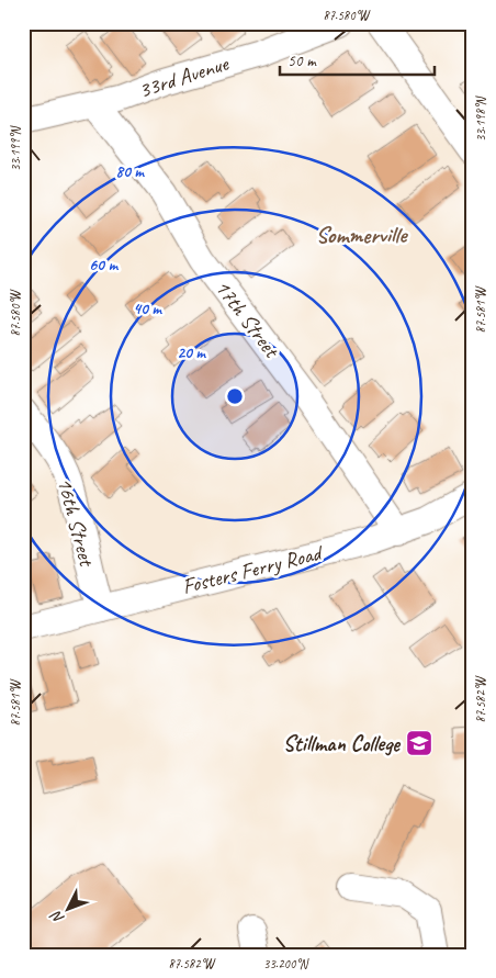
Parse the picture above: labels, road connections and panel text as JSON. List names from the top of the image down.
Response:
{
  "streets": {
    "street": [
      "33rd Avenue",
      "17th Street",
      "16th Street",
      "Fosters Ferry Road"
    ]
  },
  "crossings": [
    ["33rd Avenue", "17th Street"],
    ["17th Street", "Fosters Ferry Road"],
    ["16th Street", "Fosters Ferry Road"]
  ],
  "districts": ["Sommerville"],
  "places": {
    "school or university": ["Stillman College"]
  },
  "scale_bar": "50 m",
  "north": "bottom left",
  "coordinates": [
    "87.580°W",
    "33.198°N",
    "33.199°N",
    "87.581°W",
    "87.582°W",
    "33.200°N"
  ],
  "rings": [
    "80 m",
    "60 m",
    "40 m",
    "20 m"
  ]
}
